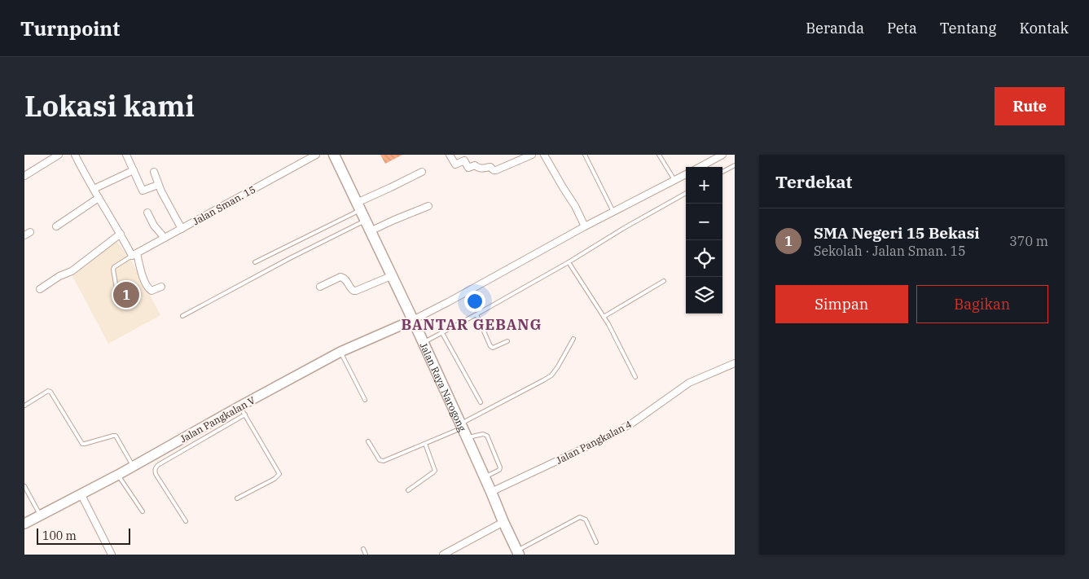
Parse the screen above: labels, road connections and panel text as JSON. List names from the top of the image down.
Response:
{
  "streets": {
    "main road": ["Jalan Raya Narogong"],
    "street": ["Jalan Sman. 15", "Jalan Pangkalan V", "Jalan Pangkalan 4"]
  },
  "crossings": [
    ["Jalan Raya Narogong", "Jalan Pangkalan V"],
    ["Jalan Raya Narogong", "Jalan Pangkalan 4"]
  ],
  "districts": ["BANTAR GEBANG"],
  "scale_bar": "100 m",
  "page": {
    "header": "Turnpoint",
    "nav": [
      "Beranda",
      "Peta",
      "Tentang",
      "Kontak"
    ],
    "title": "Lokasi kami",
    "buttons": [
      "Rute",
      ["Simpan", "Bagikan"]
    ],
    "heading": "Terdekat",
    "map_buttons": ["+", "−"],
    "list": [
      {
        "mark": "1",
        "name": "SMA Negeri 15 Bekasi",
        "note": "Sekolah · Jalan Sman. 15",
        "value": "370 m"
      }
    ],
    "pins": "1",
    "scale": "100 m"
  }
}
